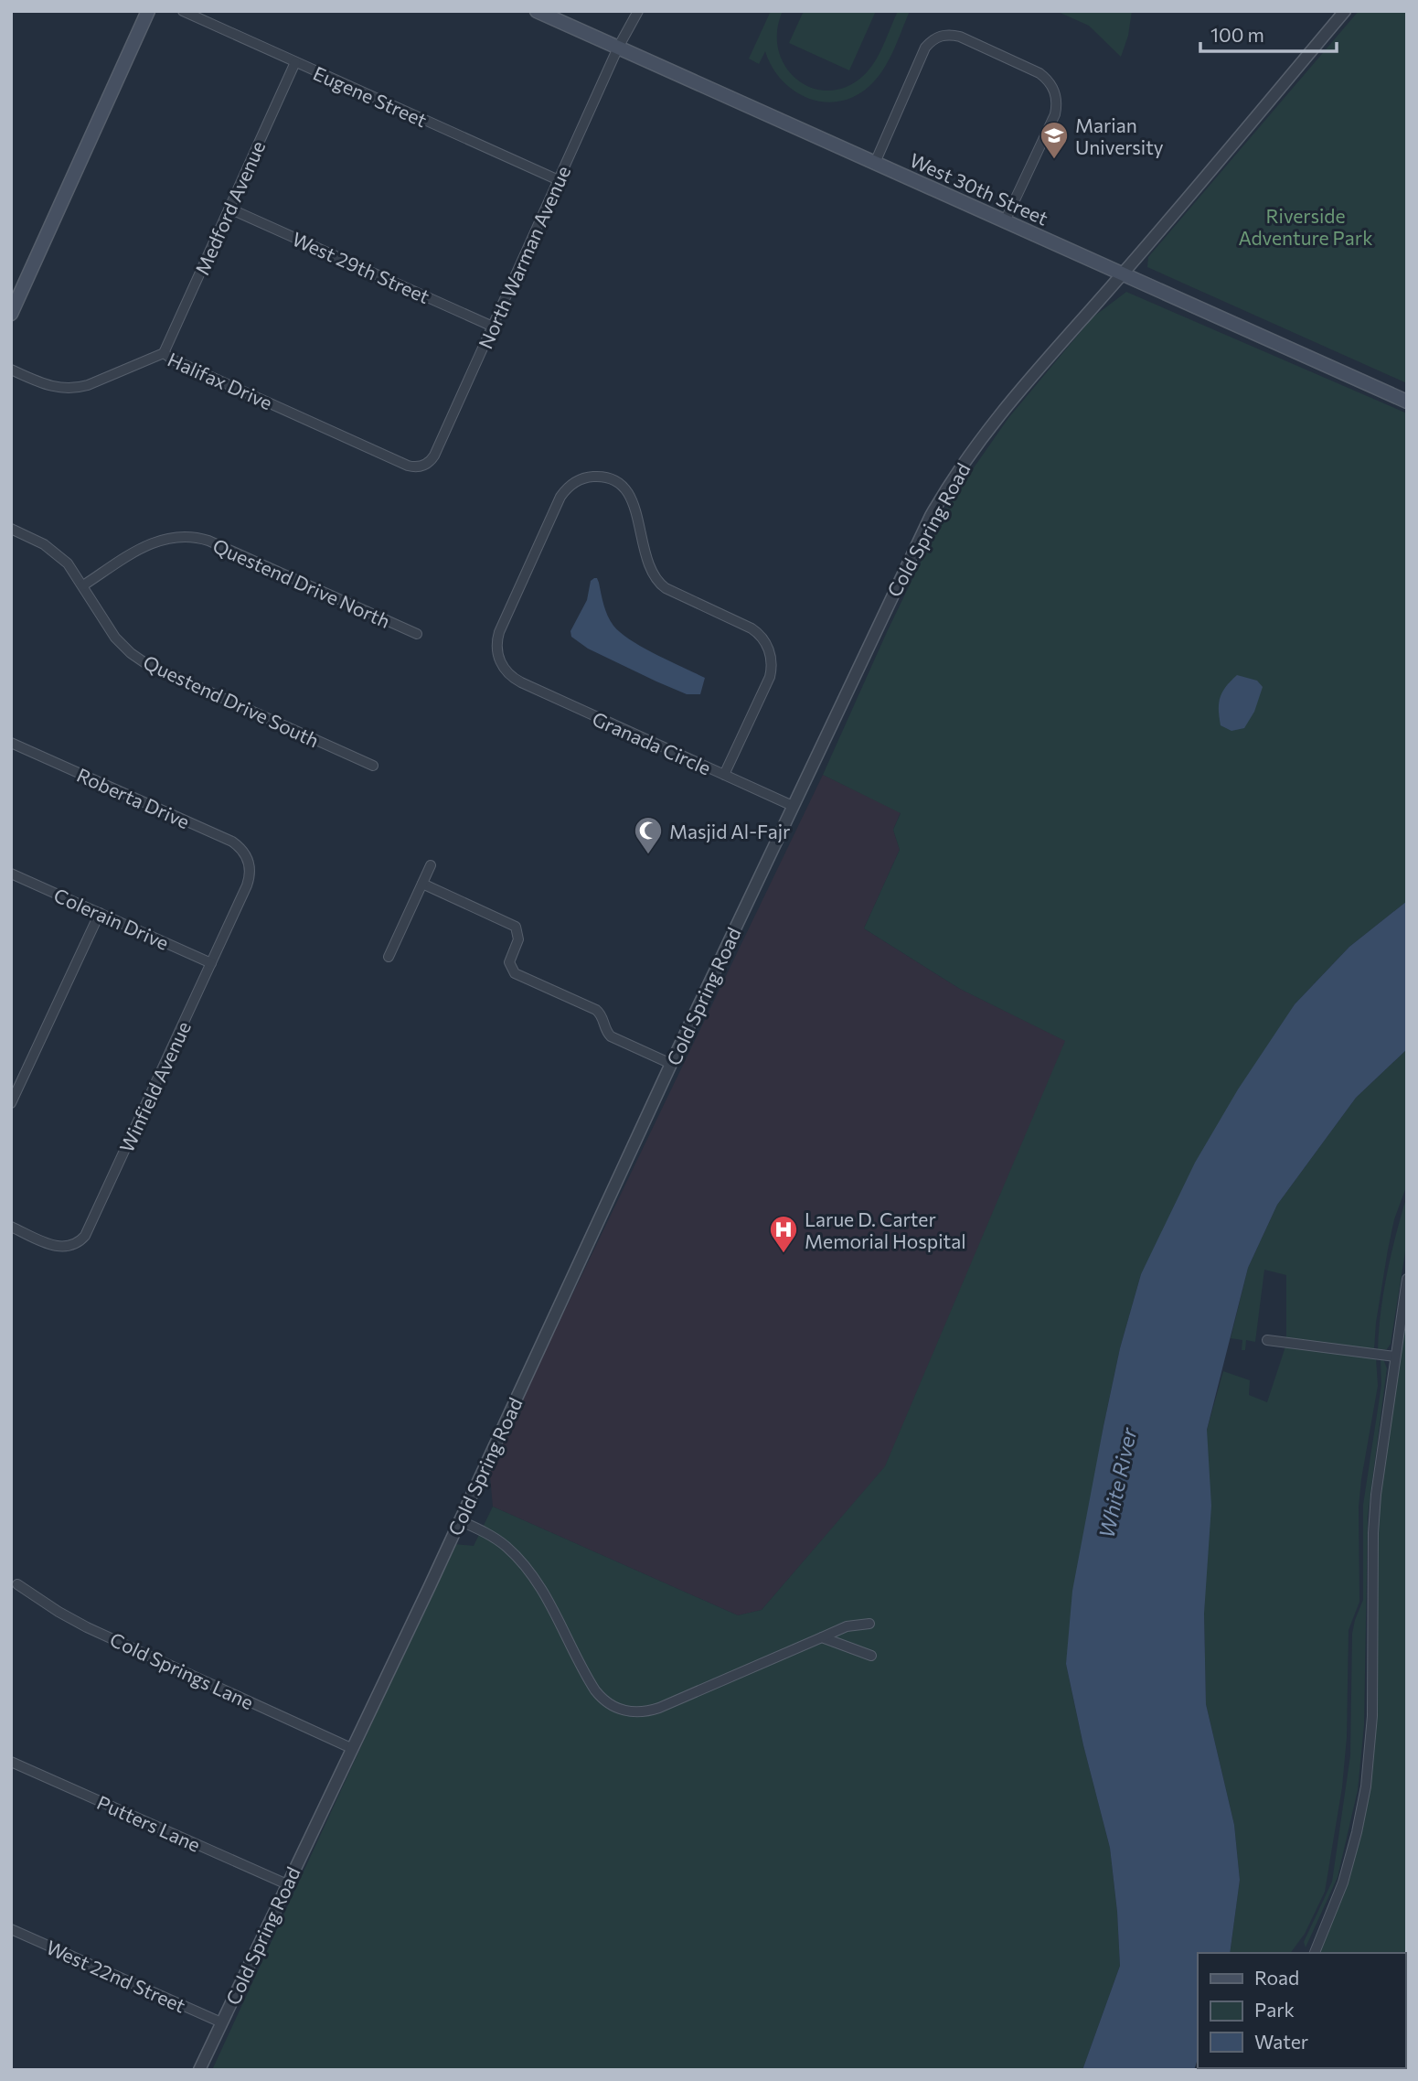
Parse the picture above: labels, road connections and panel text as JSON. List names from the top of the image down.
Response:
{
  "streets": {
    "main road": ["West 30th Street"],
    "street": [
      "Eugene Street",
      "Medford Avenue",
      "North Warman Avenue",
      "West 29th Street",
      "Halifax Drive",
      "Cold Spring Road",
      "Questend Drive North",
      "Questend Drive South",
      "Granada Circle",
      "Roberta Drive",
      "Colerain Drive",
      "Winfield Avenue",
      "Cold Springs Lane",
      "Putters Lane",
      "West 22nd Street"
    ]
  },
  "crossings": [
    ["Eugene Street", "Medford Avenue"],
    ["Eugene Street", "North Warman Avenue"],
    ["West 30th Street", "North Warman Avenue"],
    ["West 30th Street", "Cold Spring Road"],
    ["Medford Avenue", "West 29th Street"],
    ["Medford Avenue", "Halifax Drive"],
    ["North Warman Avenue", "West 29th Street"],
    ["North Warman Avenue", "Halifax Drive"],
    ["Cold Spring Road", "Granada Circle"],
    ["Cold Spring Road", "Cold Springs Lane"],
    ["Cold Spring Road", "Putters Lane"],
    ["Cold Spring Road", "West 22nd Street"],
    ["Questend Drive North", "Questend Drive South"],
    ["Roberta Drive", "Winfield Avenue"],
    ["Colerain Drive", "Winfield Avenue"]
  ],
  "water": ["White River"],
  "parks": ["Riverside Adventure Park"],
  "places": {
    "school or university": ["Marian University"],
    "mosque": ["Masjid Al-Fajr"],
    "hospital": ["Larue D. Carter Memorial Hospital"]
  },
  "legend": ["Road", "Park", "Water"],
  "scale_bar": "100 m"
}
